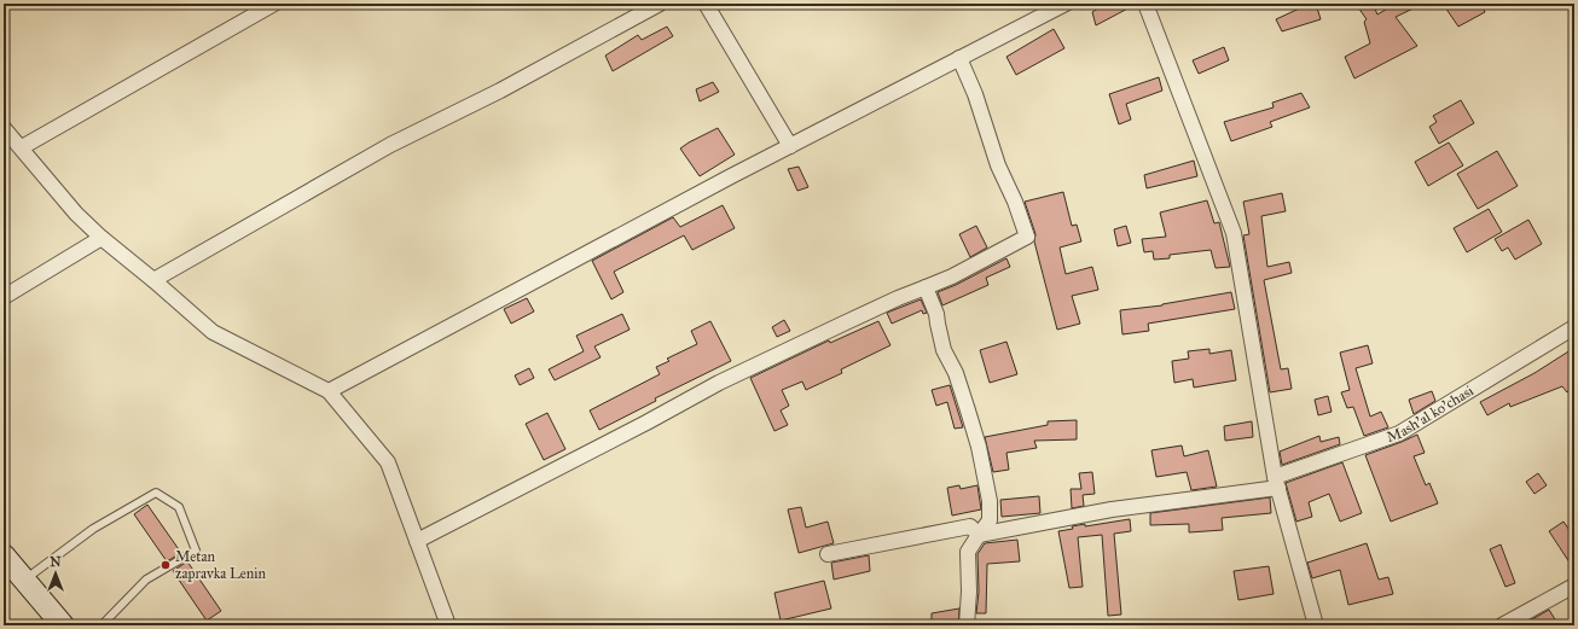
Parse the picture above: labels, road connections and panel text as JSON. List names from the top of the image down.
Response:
{
  "streets": {
    "street": ["Mash'al ko'chasi"]
  },
  "places": ["Metan zapravka Lenin"],
  "north": "top"
}
